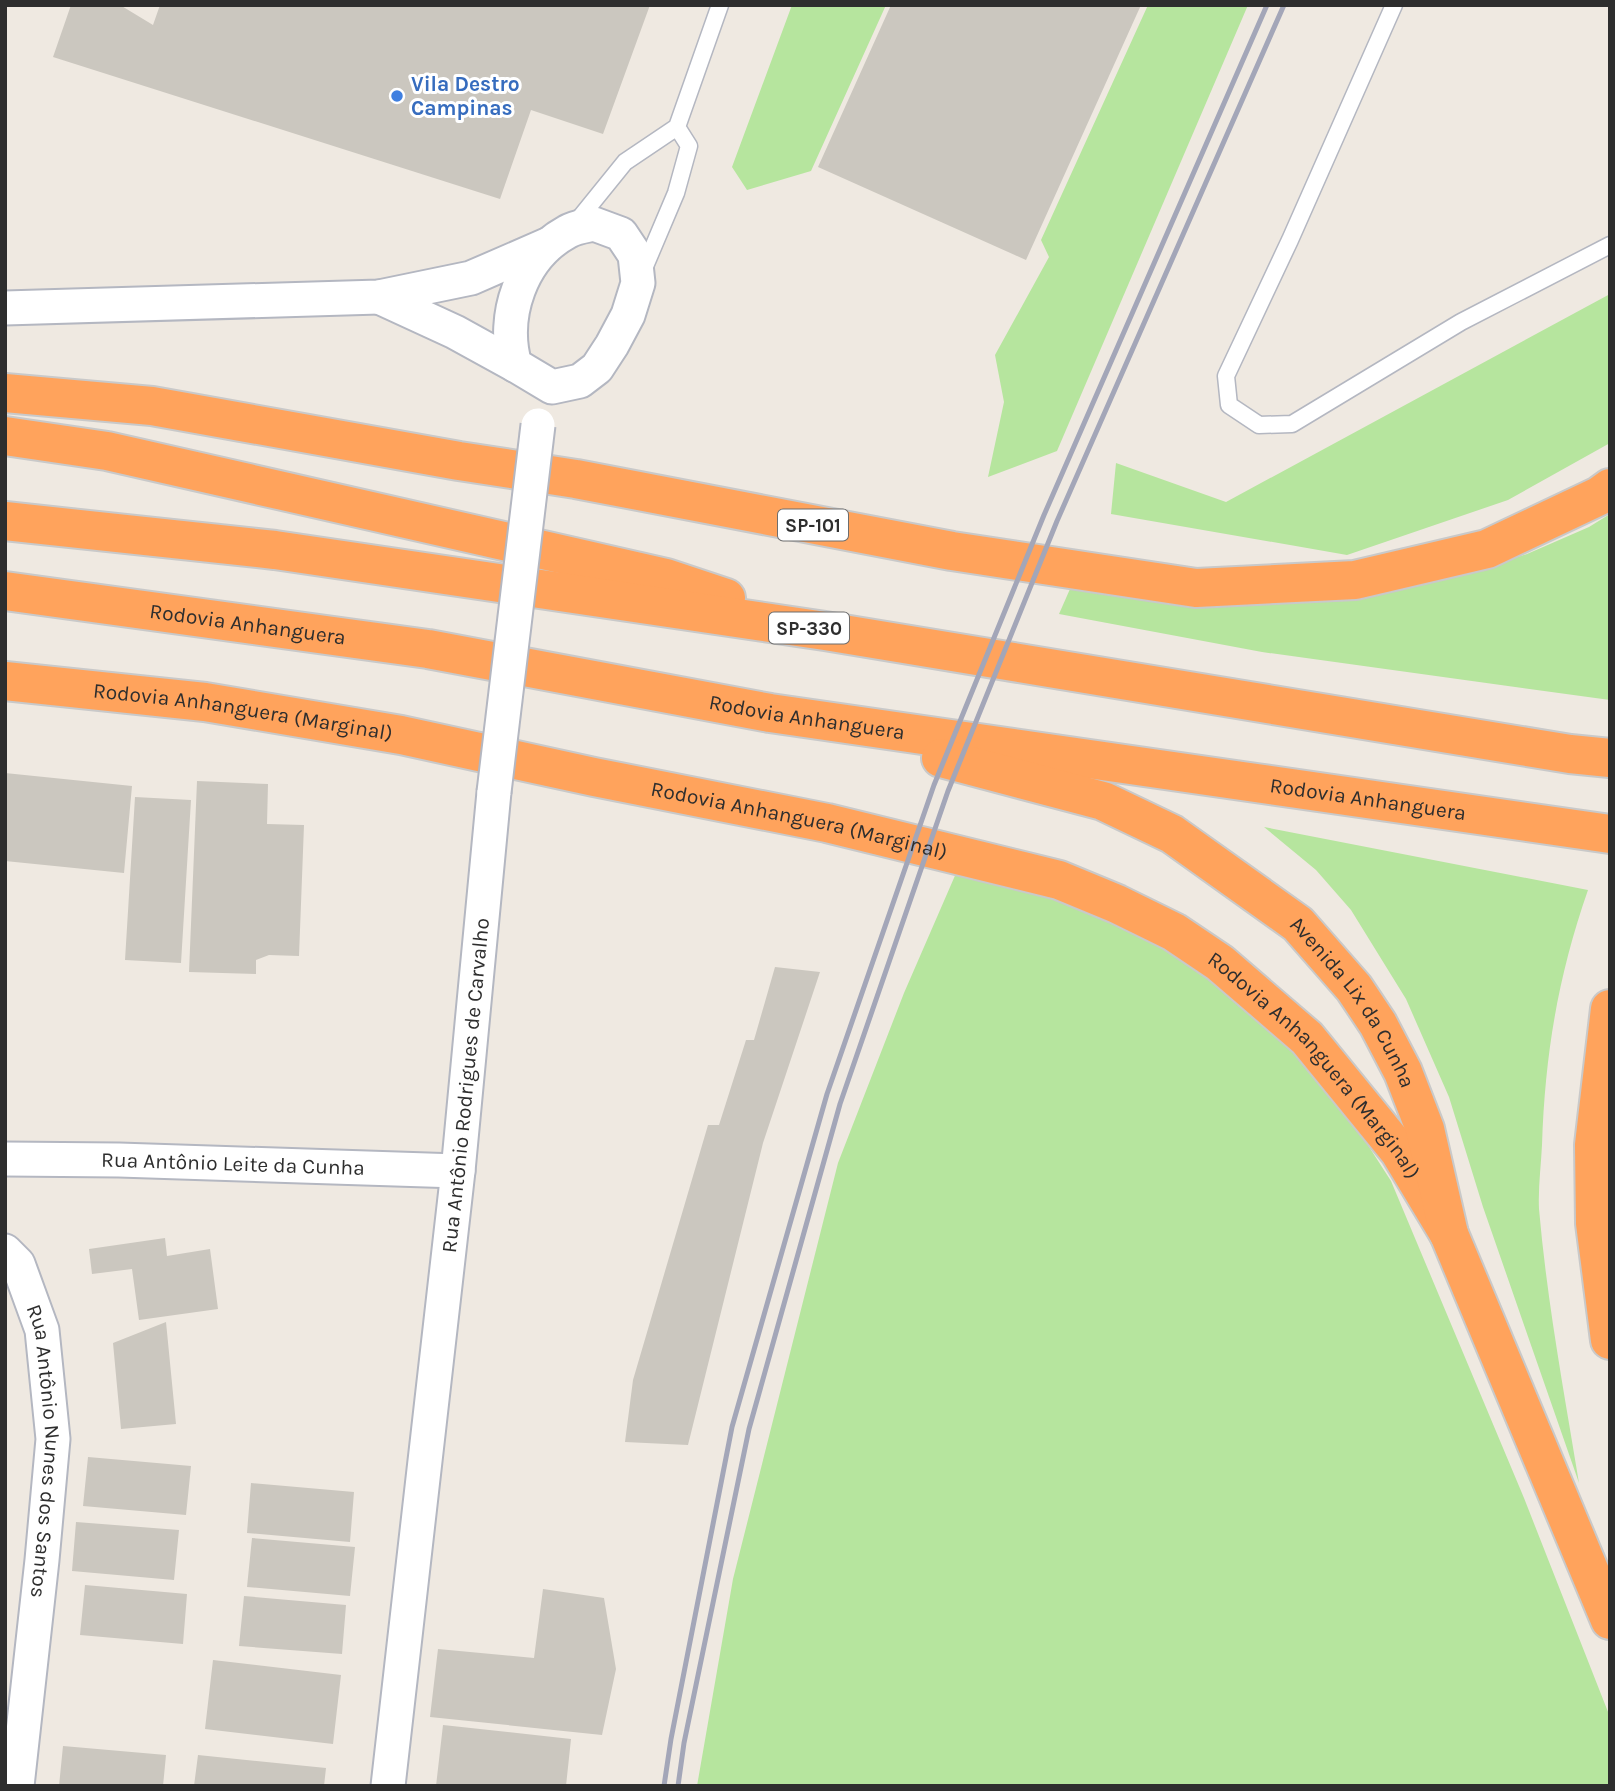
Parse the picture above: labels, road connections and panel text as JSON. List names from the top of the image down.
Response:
{
  "streets": {
    "highway": [
      "SP-101",
      "Rodovia Anhanguera",
      "SP-330",
      "Rodovia Anhanguera (Marginal)",
      "Avenida Lix da Cunha"
    ],
    "street": ["Rua Antônio Rodrigues de Carvalho", "Rua Antônio Leite da Cunha", "Rua Antônio Nunes dos Santos"]
  },
  "crossings": [
    ["Rodovia Anhanguera", "Avenida Lix da Cunha"],
    ["Rodovia Anhanguera (Marginal)", "Avenida Lix da Cunha"],
    ["Rua Antônio Rodrigues de Carvalho", "Rua Antônio Leite da Cunha"]
  ],
  "places": ["Vila Destro Campinas"]
}
